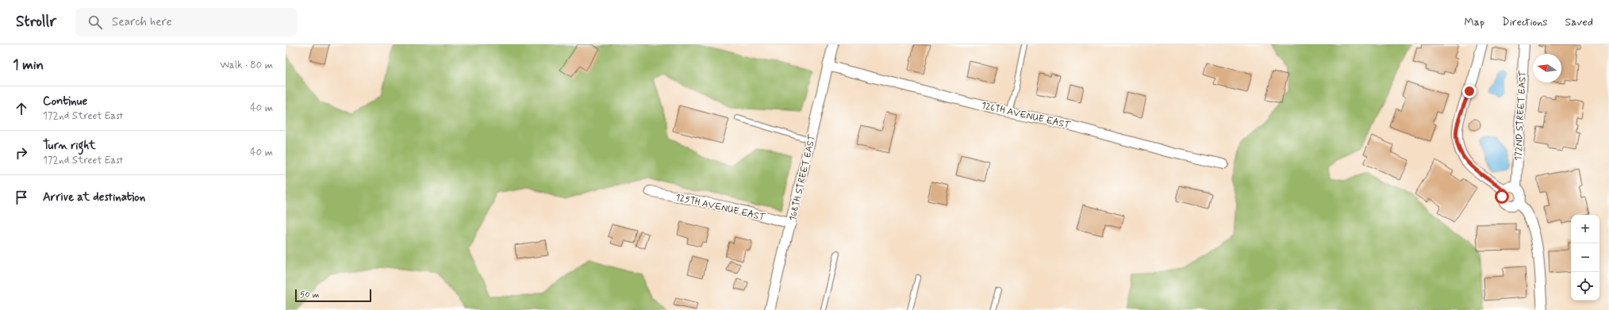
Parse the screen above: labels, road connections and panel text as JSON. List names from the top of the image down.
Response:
{
  "streets": {
    "street": [
      "126TH AVENUE EAST",
      "172ND STREET EAST",
      "168TH STREET EAST",
      "125TH AVENUE EAST"
    ]
  },
  "crossings": [
    ["126TH AVENUE EAST", "168TH STREET EAST"],
    ["168TH STREET EAST", "125TH AVENUE EAST"]
  ],
  "scale_bar": "50 m",
  "north": "left",
  "page": {
    "header": "Strollr",
    "search": "Search here",
    "nav": ["Map", "Directions", "Saved"],
    "heading": ["1 min", "Walk · 80 m"],
    "list": [
      ["Continue", "172nd Street East", "40 m"],
      ["Turn right", "172nd Street East", "40 m"],
      "Arrive at destination"
    ],
    "map_buttons": ["+", "−"],
    "scale": "50 m"
  }
}
